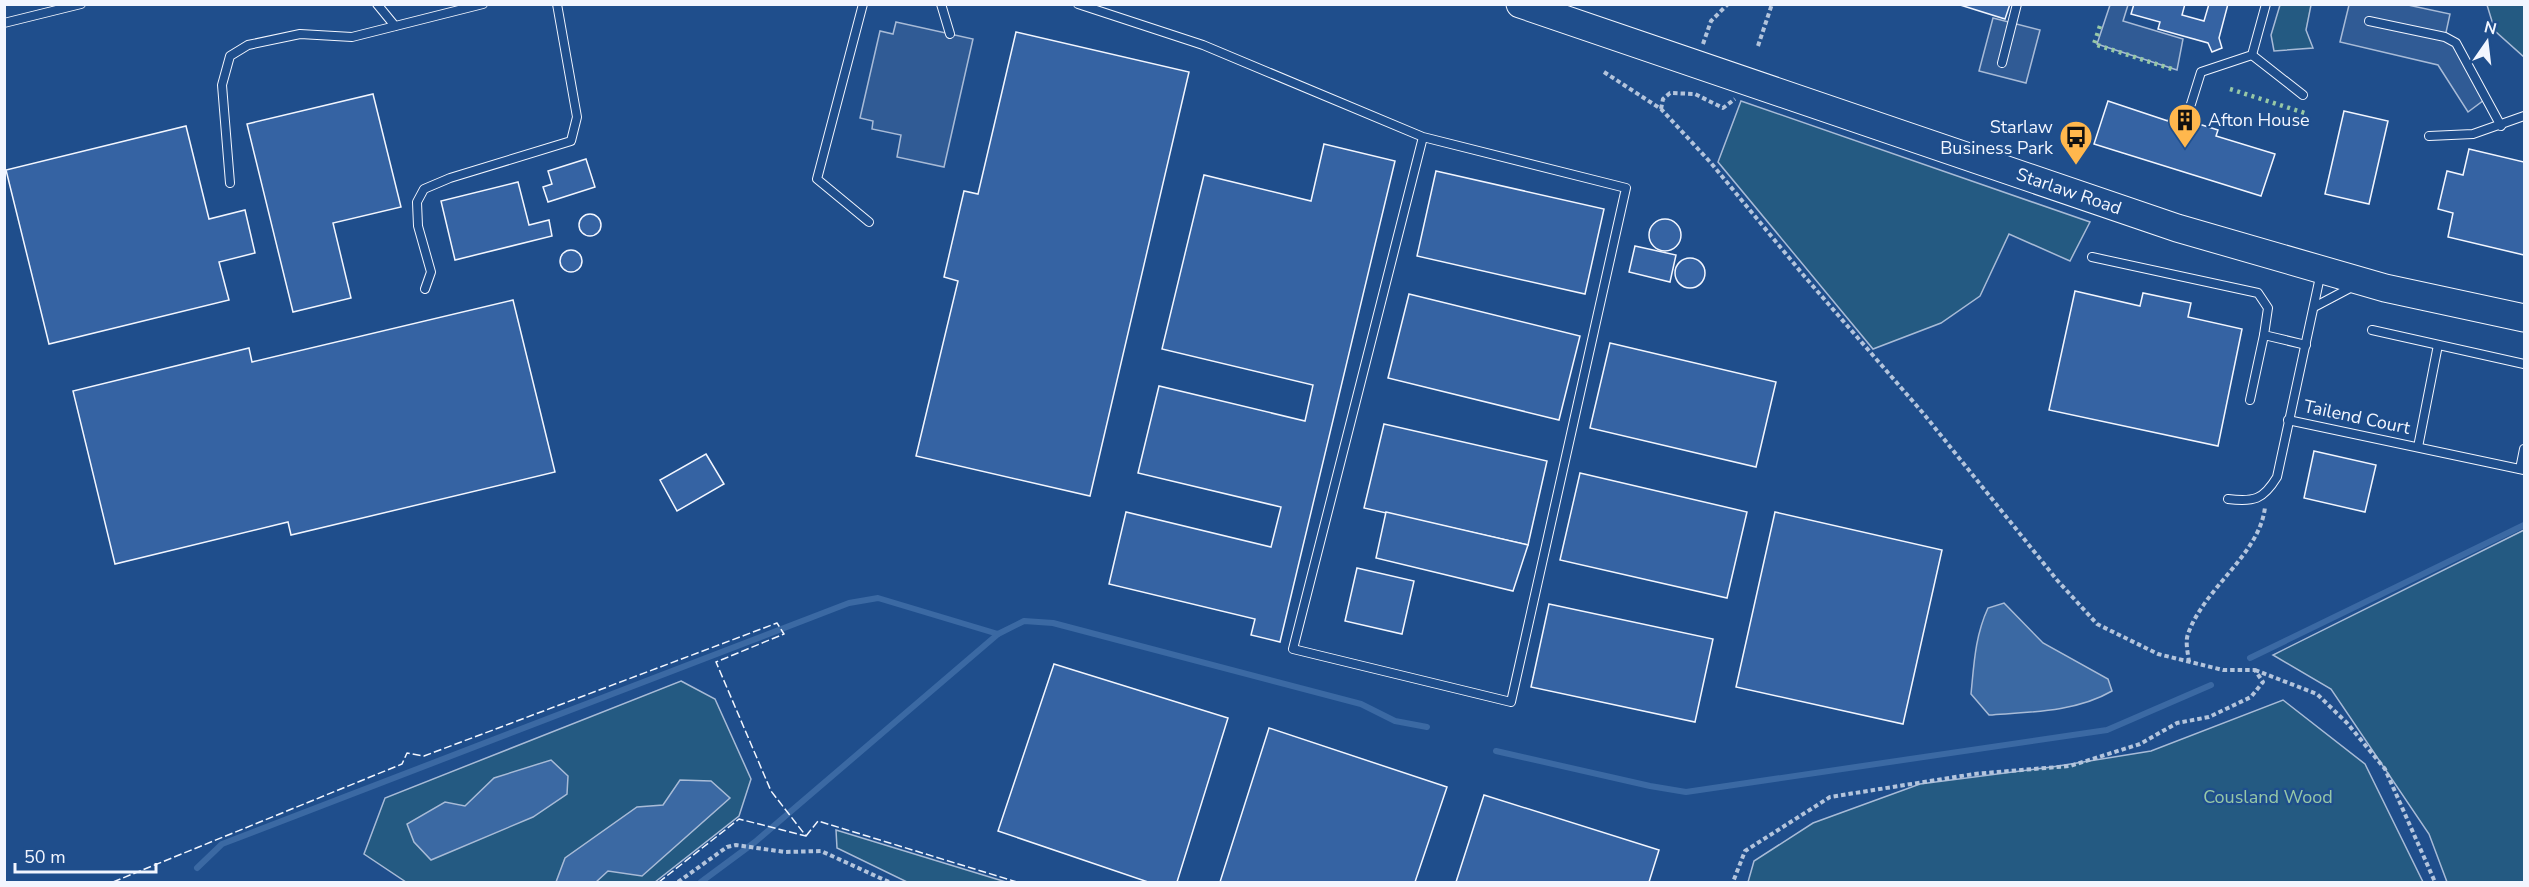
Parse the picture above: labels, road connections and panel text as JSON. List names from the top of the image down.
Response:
{
  "streets": {
    "main road": ["Starlaw Road"],
    "lane": ["Tailend Court"]
  },
  "parks": ["Cousland Wood"],
  "places": {
    "building": ["Afton House"],
    "bus stop": ["Starlaw Business Park"]
  },
  "scale_bar": "50 m",
  "north": "top"
}
